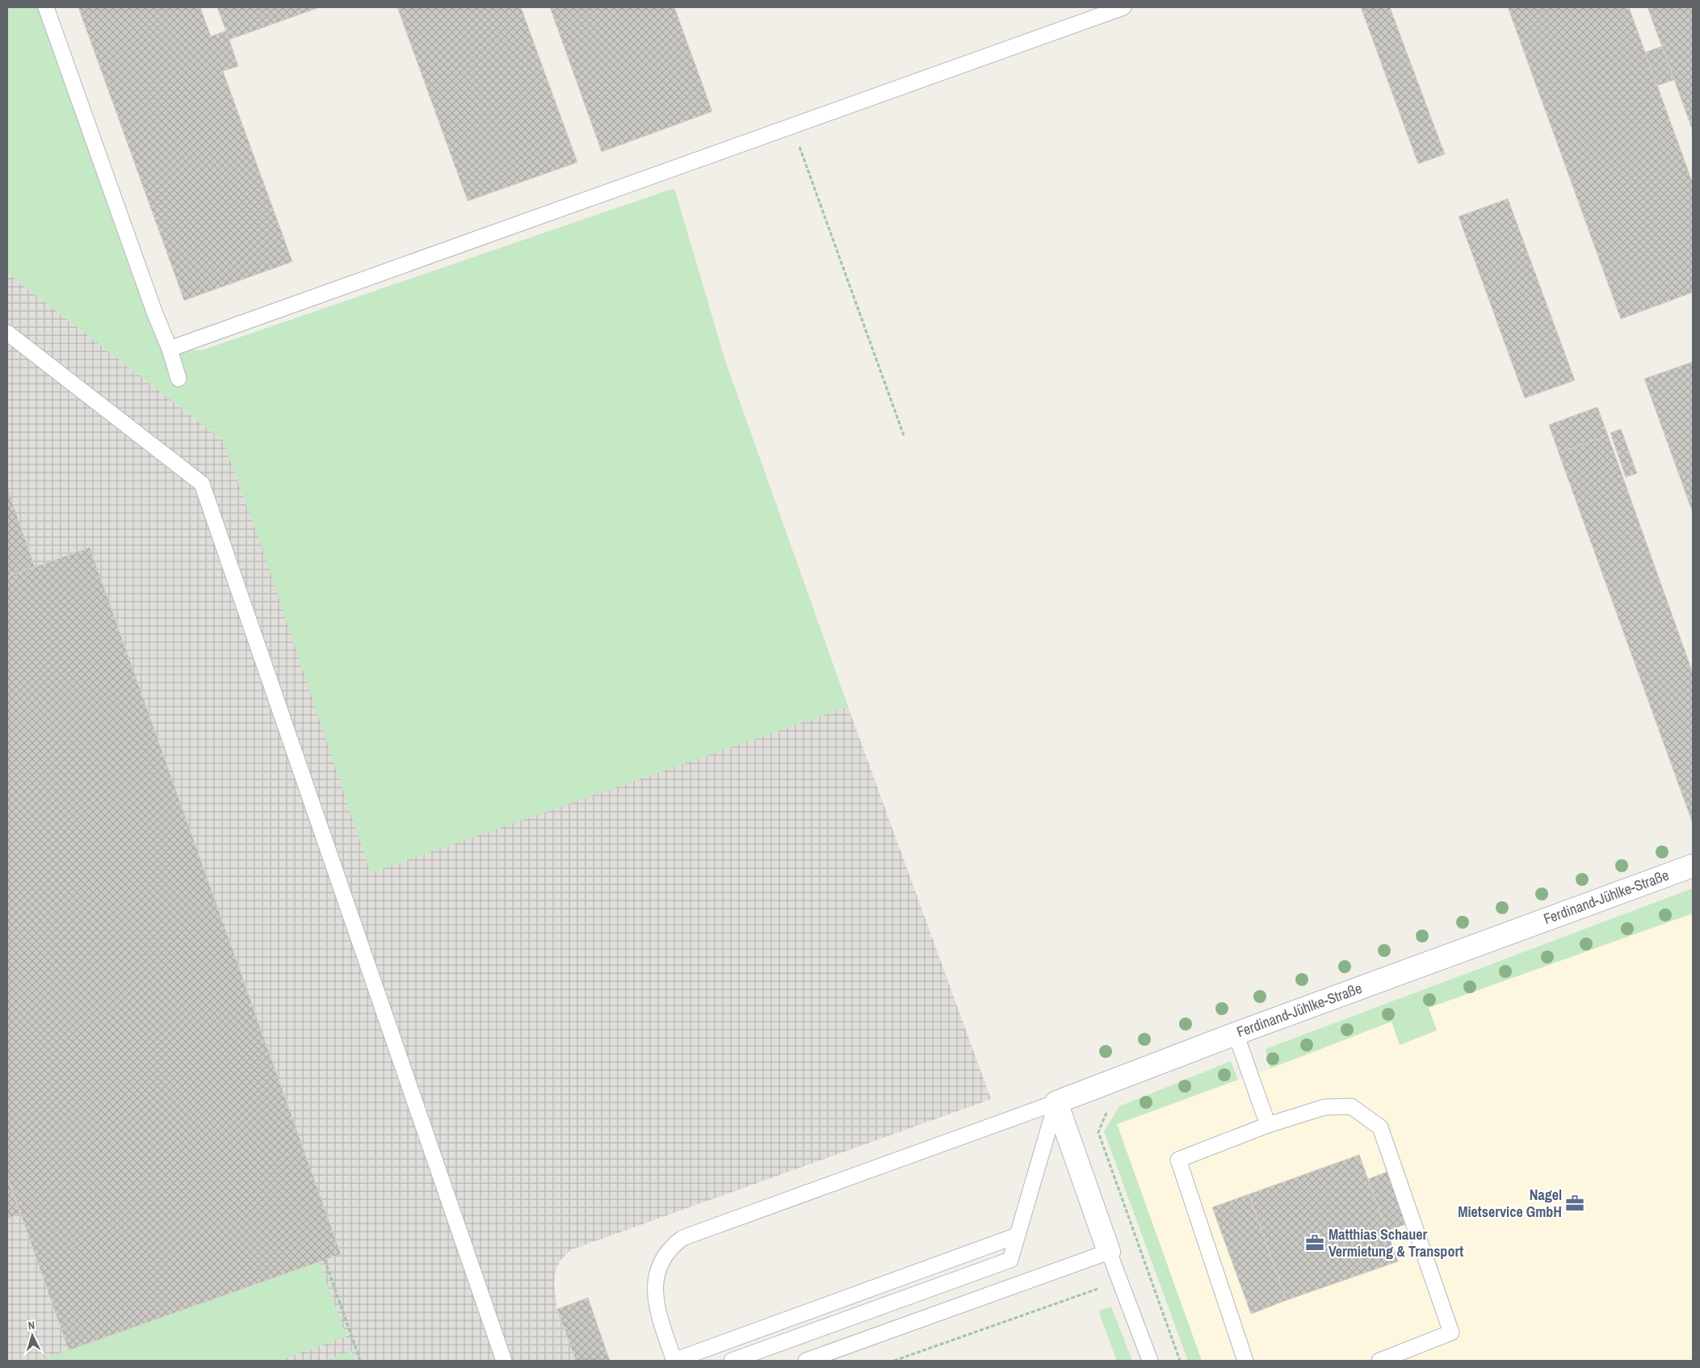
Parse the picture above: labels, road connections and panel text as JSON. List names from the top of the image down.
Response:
{
  "streets": {
    "street": ["Ferdinand-Jühlke-Straße"]
  },
  "places": {
    "office": ["Nagel Mietservice GmbH", "Matthias Schauer Vermietung & Transport"]
  },
  "north": "top"
}
